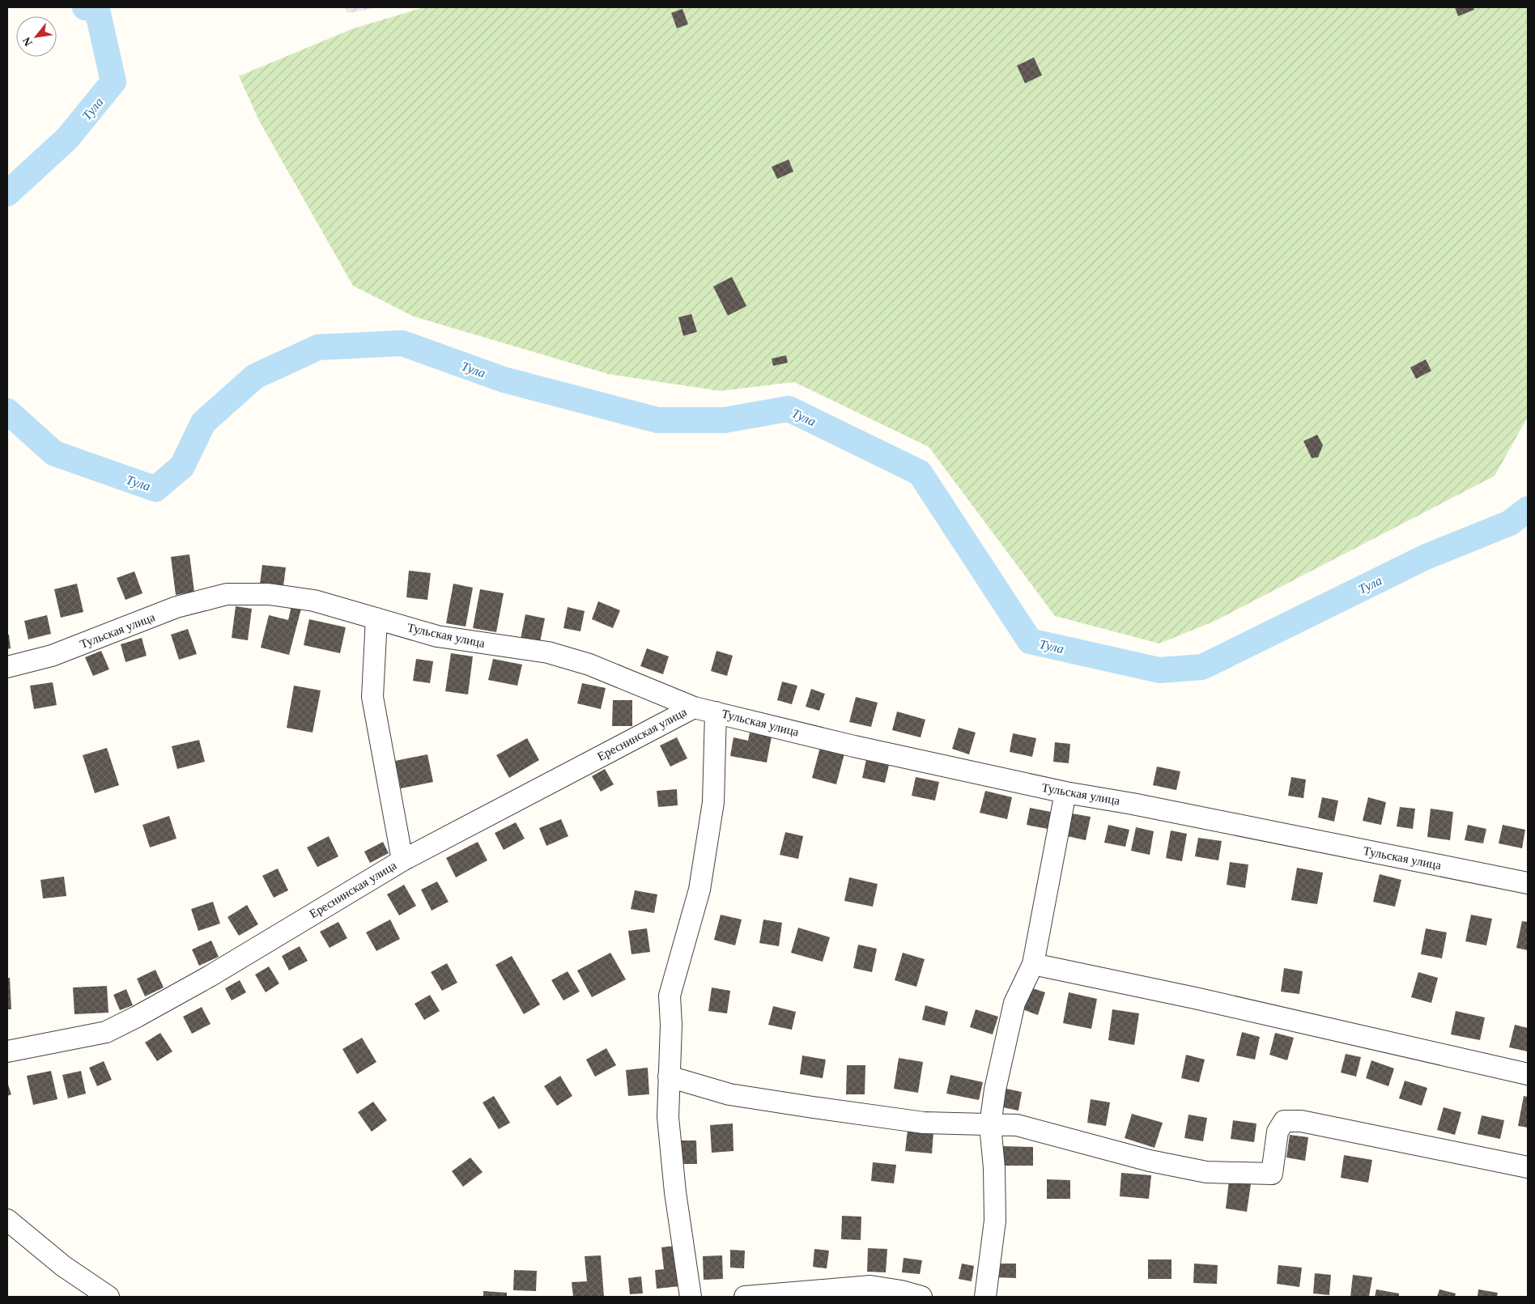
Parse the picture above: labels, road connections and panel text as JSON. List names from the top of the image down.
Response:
{
  "streets": {
    "street": ["Тульская улица", "Ереснинская улица"]
  },
  "crossings": [
    ["Тульская улица", "Ереснинская улица"]
  ],
  "water": ["Тула"],
  "north": "bottom left"
}
